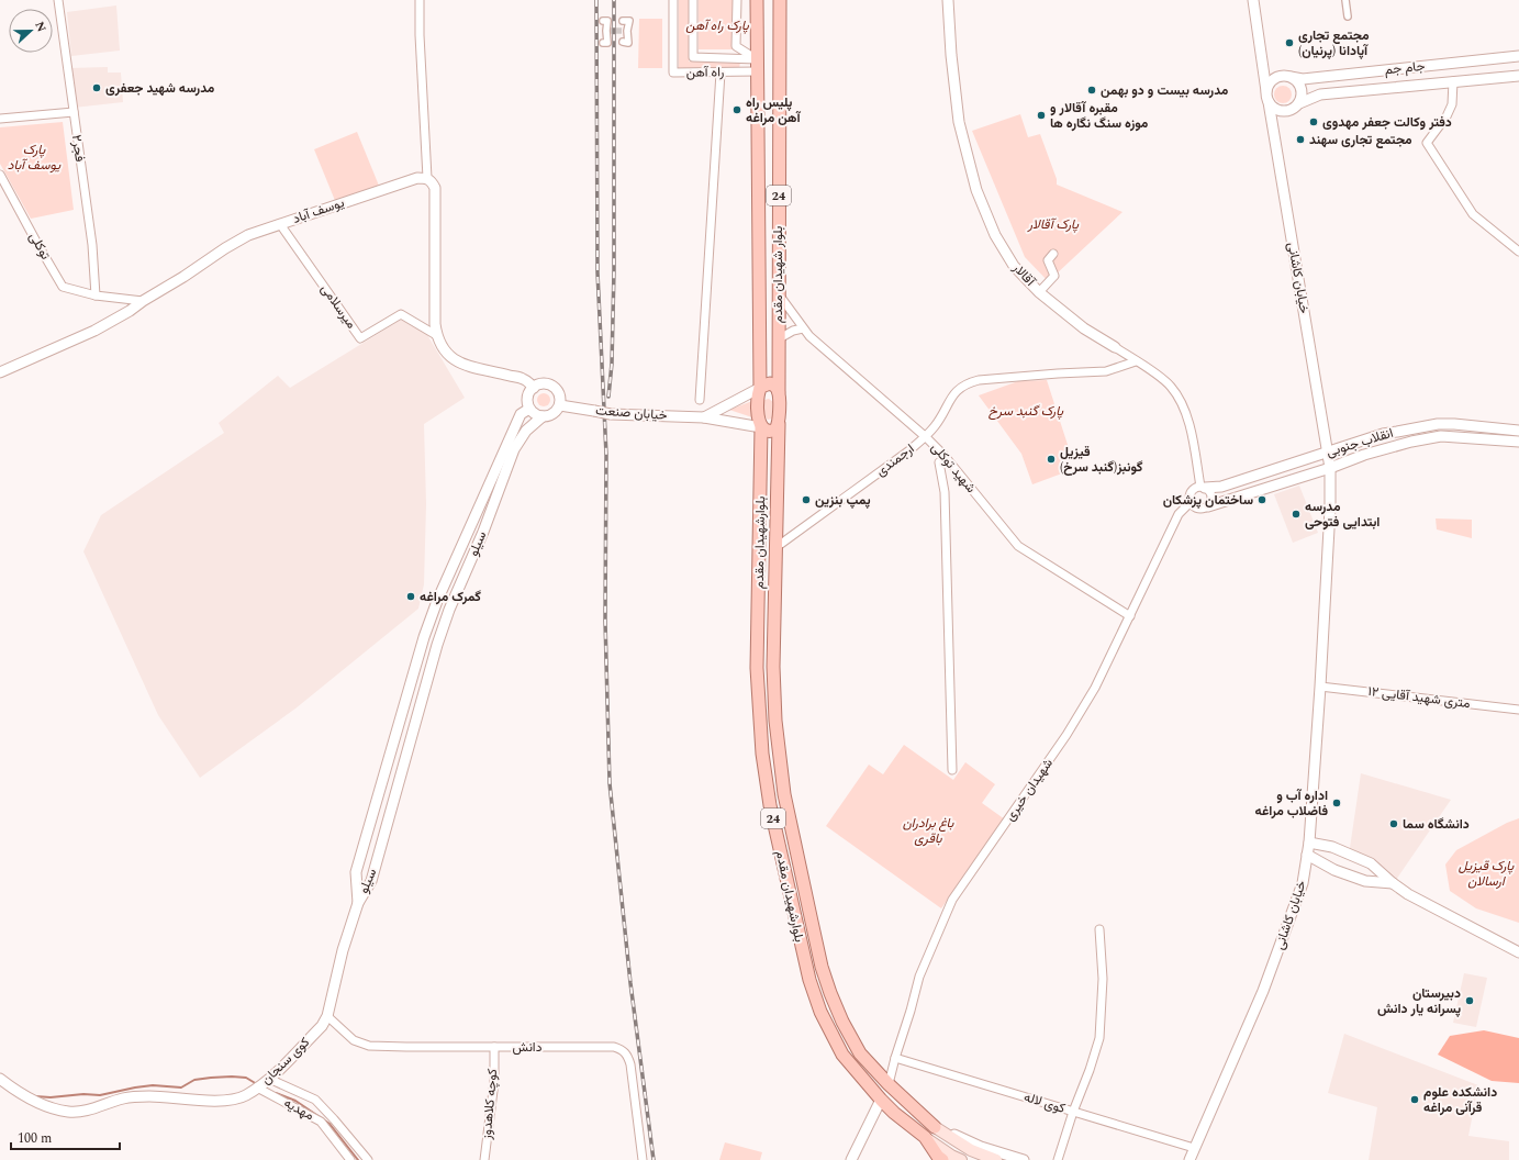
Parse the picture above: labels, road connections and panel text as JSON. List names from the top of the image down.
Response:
{
  "streets": {
    "main road": ["24", "بلوار شهیدان مقدم", "بلوارشهیدان مقدم"],
    "street": [
      "جام جم",
      "راه آهن",
      "فجر۲",
      "یوسف آباد",
      "توکلی",
      "آقالار",
      "خیابان کاشانی",
      "میرسلامی",
      "خیابان صنعت",
      "انقلاب جنوبی",
      "ارجمندی",
      "شهید توکلی",
      "سیلو",
      "۱۲ متری شهید آقایی",
      "شهیدان خیری",
      "دانش",
      "کوی سنجان",
      "کوی لاله",
      "کوچه کلاهدوز",
      "مهدیه"
    ]
  },
  "crossings": [
    ["جام جم", "خیابان کاشانی"],
    ["راه آهن", "بلوار شهیدان مقدم"],
    ["فجر۲", "توکلی"],
    ["24", "بلوار شهیدان مقدم"],
    ["24", "خیابان صنعت"],
    ["24", "بلوارشهیدان مقدم"],
    ["یوسف آباد", "توکلی"],
    ["یوسف آباد", "میرسلامی"],
    ["بلوار شهیدان مقدم", "خیابان صنعت"],
    ["بلوار شهیدان مقدم", "شهید توکلی"],
    ["آقالار", "انقلاب جنوبی"],
    ["آقالار", "ارجمندی"],
    ["آقالار", "شهیدان خیری"],
    ["خیابان کاشانی", "انقلاب جنوبی"],
    ["خیابان کاشانی", "۱۲ متری شهید آقایی"],
    ["خیابان کاشانی", "کوی لاله"],
    ["خیابان صنعت", "بلوارشهیدان مقدم"],
    ["خیابان صنعت", "سیلو"],
    ["انقلاب جنوبی", "شهیدان خیری"],
    ["ارجمندی", "شهید توکلی"],
    ["ارجمندی", "بلوارشهیدان مقدم"],
    ["شهید توکلی", "شهیدان خیری"],
    ["بلوارشهیدان مقدم", "شهیدان خیری"],
    ["سیلو", "کوی سنجان"],
    ["شهیدان خیری", "کوی لاله"],
    ["دانش", "کوی سنجان"],
    ["دانش", "کوچه کلاهدوز"],
    ["کوی سنجان", "مهدیه"]
  ],
  "parks": [
    "پارک راه آهن",
    "پارک یوسف آباد",
    "پارک آقالار",
    "پارک گنبد سرخ",
    "باغ برادران باقری",
    "پارک قیزیل ارسالان"
  ],
  "places": [
    "مجتمع تجاری آپادانا (پرنیان)",
    "مدرسه شهید جعفری",
    "مدرسه بیست و دو بهمن",
    "پلیس راه آهن مراغه",
    "مقبره آقالار و موزه سنگ نگاره ها",
    "دفتر وکالت جعفر مهدوی",
    "مجتمع تجاری سهند",
    "قیزیل گونبز(گنبد سرخ)",
    "پمپ بنزین",
    "ساختمان پزشکان",
    "مدرسه ابتدایی فتوحی",
    "گمرک مراغه",
    "اداره آب و فاضلاب مراغه",
    "دانشگاه سما",
    "دبیرستان پسرانه یار دانش",
    "دانشکده علوم قرآنی مراغه"
  ],
  "scale_bar": "100 m",
  "north": "right"
}
